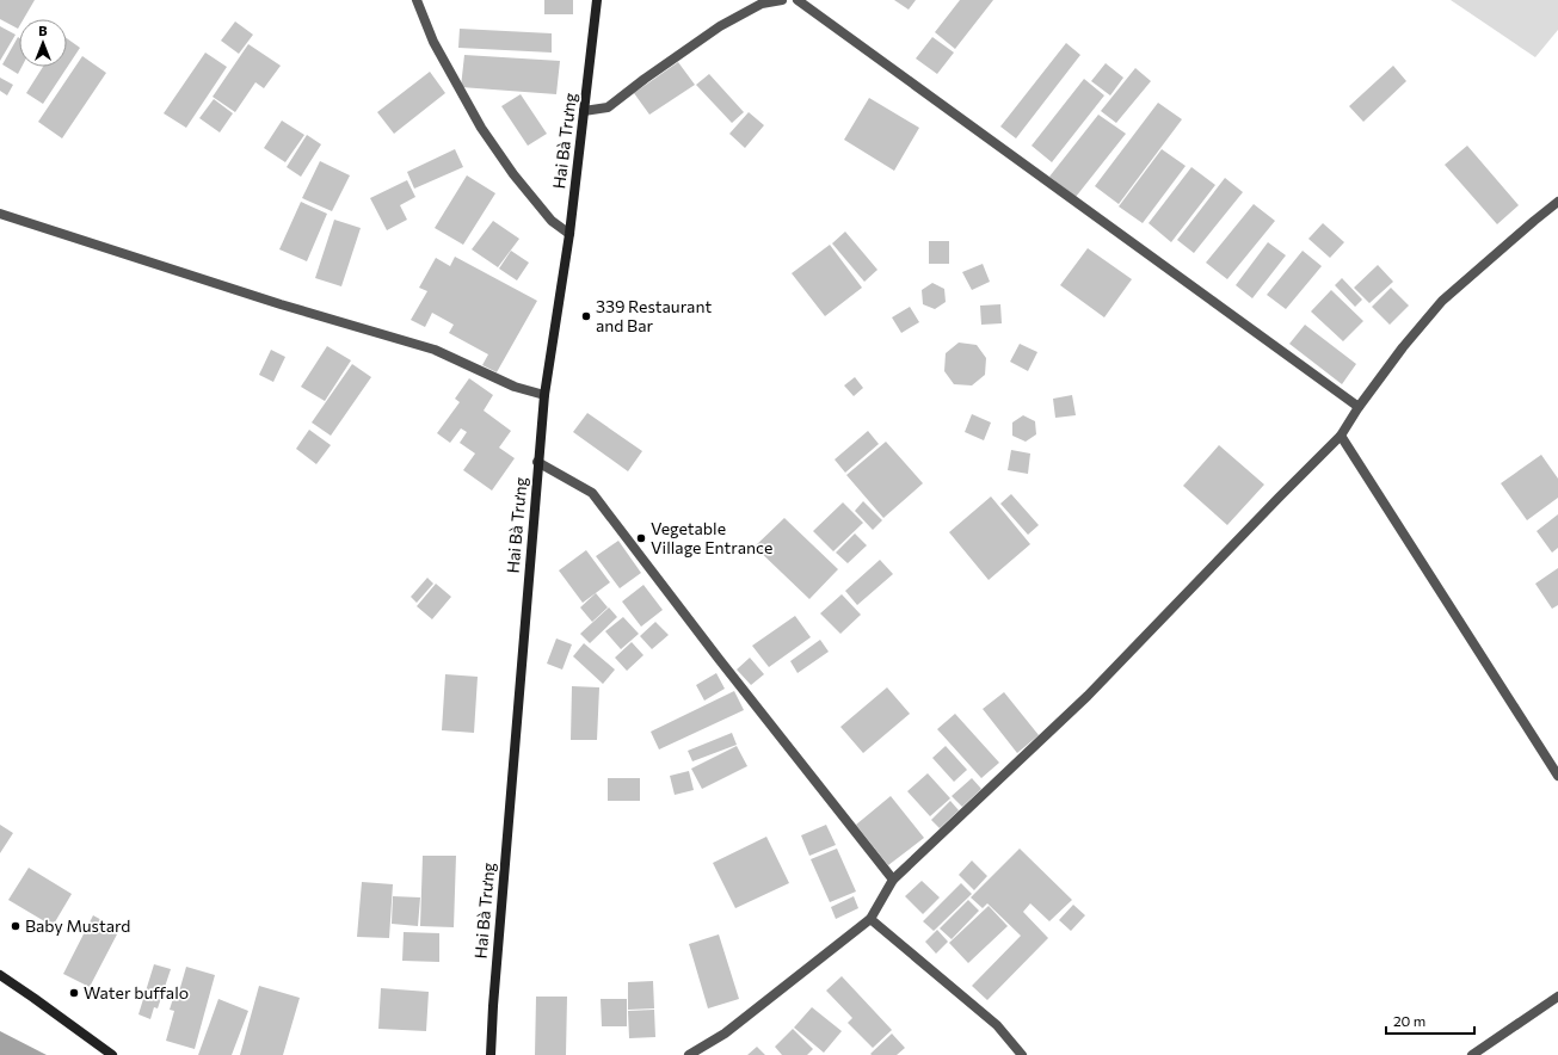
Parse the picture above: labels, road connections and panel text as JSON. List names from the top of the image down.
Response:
{
  "streets": {
    "street": ["Hai Bà Trưng"]
  },
  "places": [
    "339 Restaurant and Bar",
    "Vegetable Village Entrance",
    "Baby Mustard",
    "Water buffalo"
  ],
  "scale_bar": "20 m",
  "north": "top"
}
